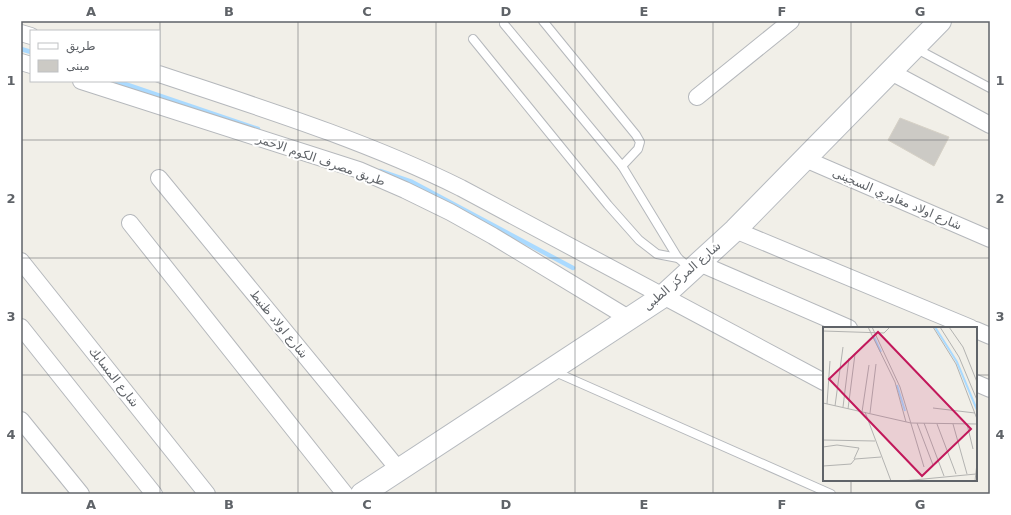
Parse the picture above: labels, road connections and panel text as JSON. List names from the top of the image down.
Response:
{
  "streets": {
    "street": [
      "طريق مصرف الكوم الاحمر",
      "شارع اولاد مغاوري السجينى",
      "شارع المركز الطبى",
      "شارع اولاد ظنيط",
      "شارع المسابك"
    ]
  },
  "crossings": [
    ["طريق مصرف الكوم الاحمر", "شارع المركز الطبى"],
    ["شارع اولاد مغاوري السجينى", "شارع المركز الطبى"],
    ["شارع المركز الطبى", "شارع اولاد ظنيط"]
  ],
  "legend": ["طريق", "مبنى"],
  "grid": {
    "columns": [
      "A",
      "B",
      "C",
      "D",
      "E",
      "F",
      "G"
    ],
    "rows": [
      "1",
      "2",
      "3",
      "4"
    ]
  }
}
